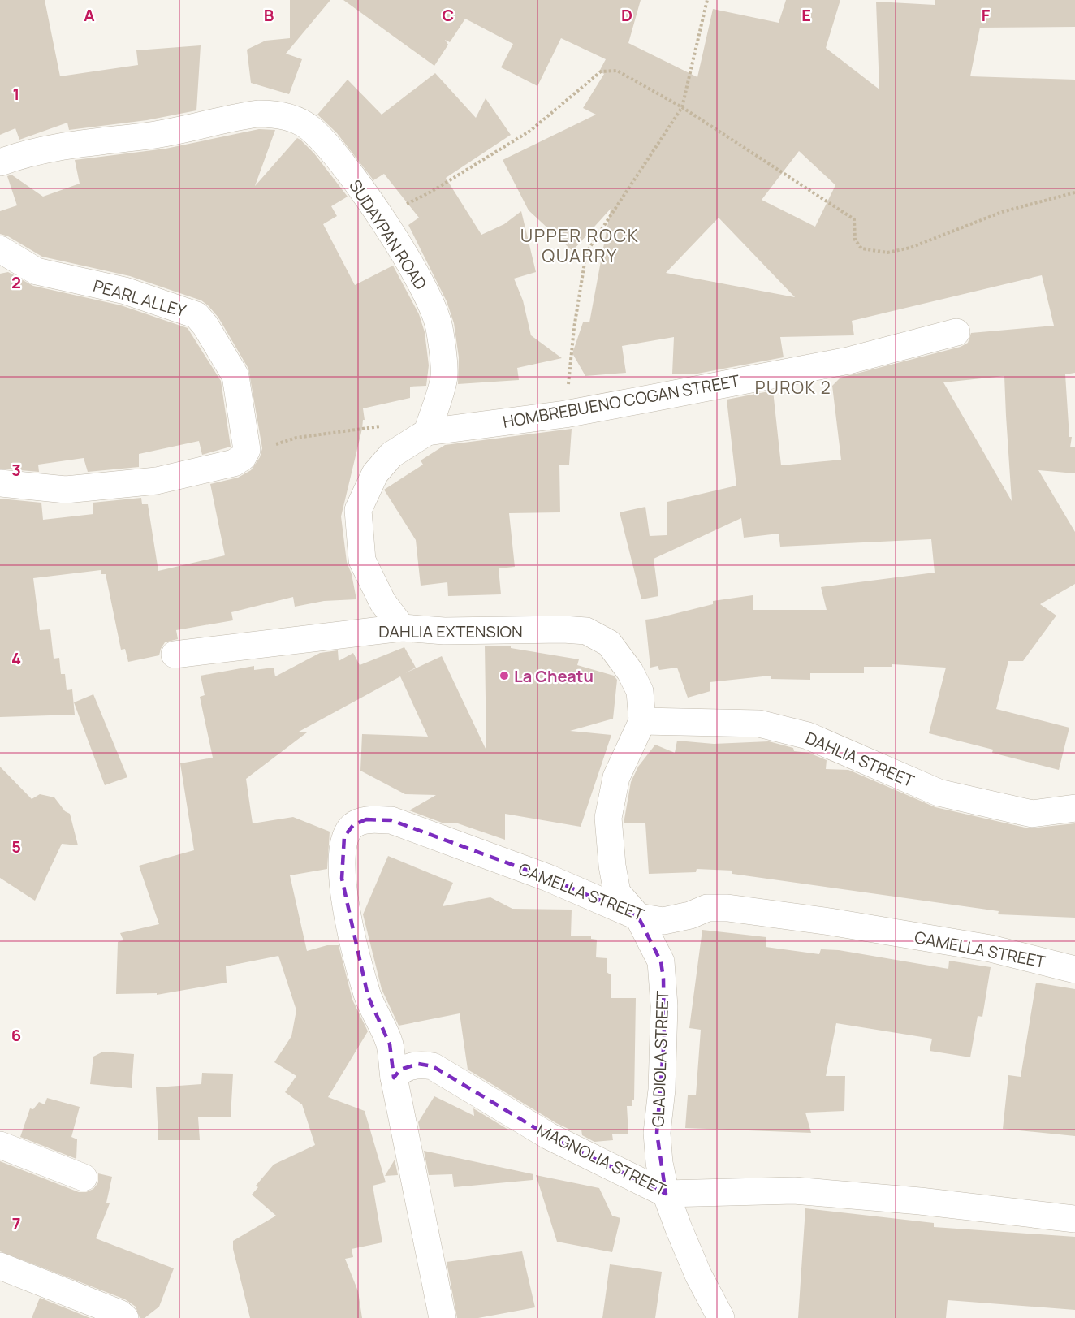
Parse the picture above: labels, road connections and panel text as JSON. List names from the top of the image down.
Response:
{
  "streets": {
    "street": [
      "SUDAYPAN ROAD",
      "PEARL ALLEY",
      "HOMBREBUENO COGAN STREET",
      "DAHLIA EXTENSION",
      "DAHLIA STREET",
      "CAMELLA STREET",
      "GLADIOLA STREET",
      "MAGNOLIA STREET"
    ]
  },
  "crossings": [
    ["SUDAYPAN ROAD", "HOMBREBUENO COGAN STREET"],
    ["DAHLIA EXTENSION", "DAHLIA STREET"],
    ["DAHLIA EXTENSION", "GLADIOLA STREET"],
    ["DAHLIA STREET", "GLADIOLA STREET"],
    ["CAMELLA STREET", "GLADIOLA STREET"],
    ["CAMELLA STREET", "MAGNOLIA STREET"],
    ["GLADIOLA STREET", "MAGNOLIA STREET"]
  ],
  "districts": ["UPPER ROCK QUARRY", "PUROK 2"],
  "places": ["La Cheatu"],
  "grid": {
    "columns": [
      "A",
      "B",
      "C",
      "D",
      "E",
      "F"
    ],
    "rows": [
      "1",
      "2",
      "3",
      "4",
      "5",
      "6",
      "7"
    ]
  }
}
